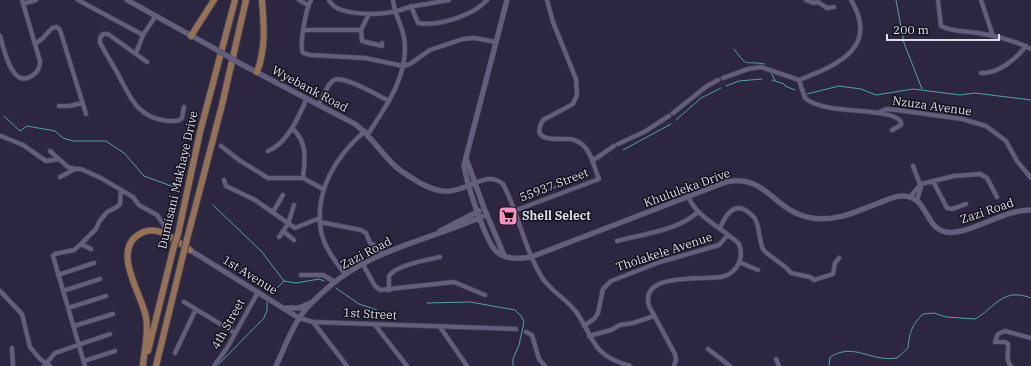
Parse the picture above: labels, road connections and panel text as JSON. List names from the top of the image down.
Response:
{
  "streets": {
    "main road": ["Dumisani Makhaye Drive"],
    "street": [
      "Wyebank Road",
      "Nzuza Avenue",
      "55937 Street",
      "Khululeka Drive",
      "Zazi Road",
      "Tholakele Avenue",
      "1st Avenue",
      "1st Street",
      "4th Street"
    ]
  },
  "crossings": [
    ["Dumisani Makhaye Drive", "1st Avenue"],
    ["Khululeka Drive", "Zazi Road"],
    ["Zazi Road", "1st Avenue"],
    ["Zazi Road", "1st Street"],
    ["1st Avenue", "1st Street"],
    ["1st Avenue", "4th Street"]
  ],
  "places": {
    "supermarket": ["Shell Select"]
  },
  "scale_bar": "200 m"
}
